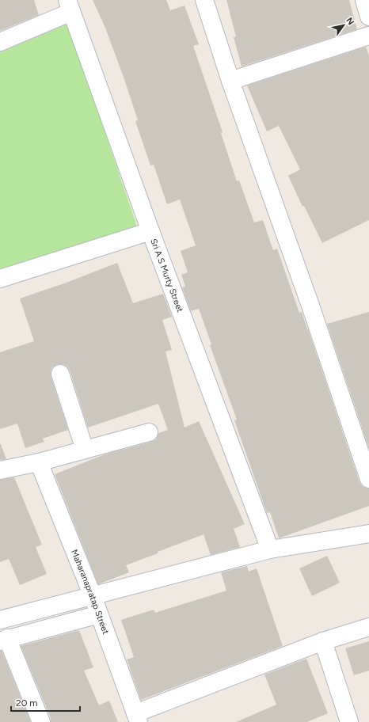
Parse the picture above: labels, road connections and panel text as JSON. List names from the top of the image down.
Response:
{
  "streets": {
    "street": ["Sri A S Murty Street", "Maharanapratap Street"]
  },
  "scale_bar": "20 m",
  "north": "top right"
}
